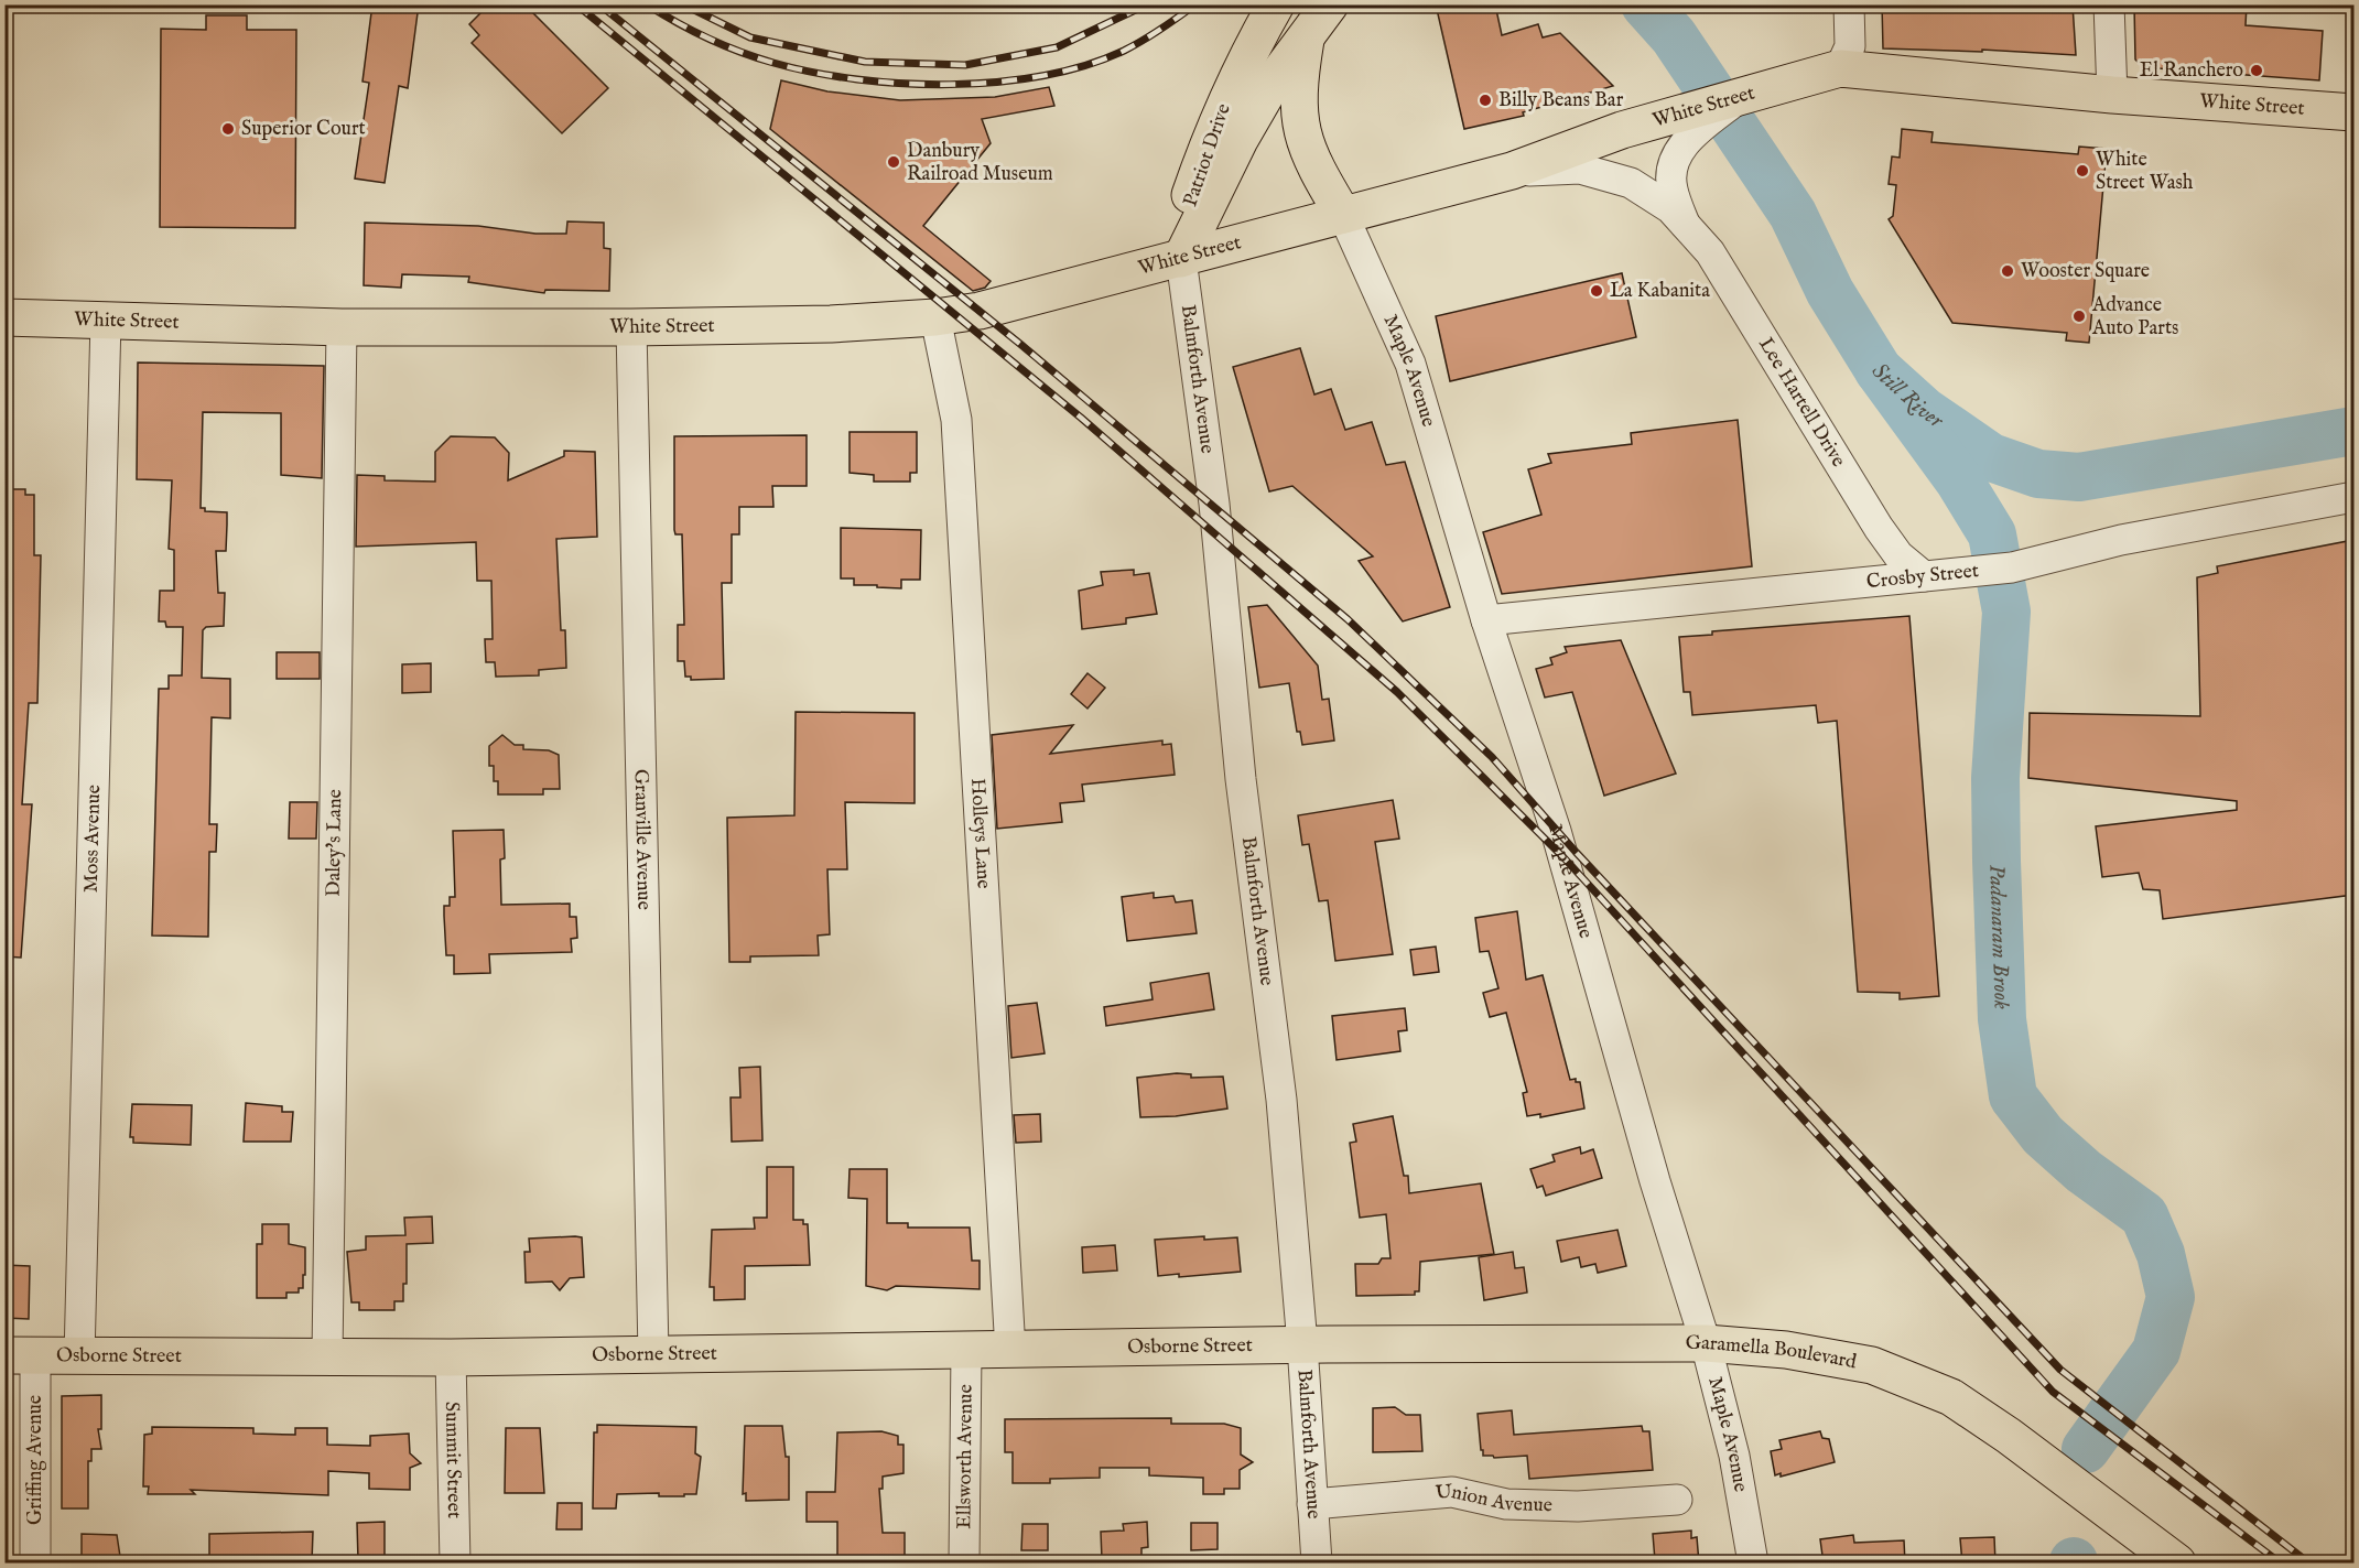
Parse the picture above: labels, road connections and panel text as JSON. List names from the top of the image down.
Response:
{
  "streets": {
    "main road": [
      "White Street",
      "Patriot Drive",
      "Osborne Street",
      "Garamella Boulevard"
    ],
    "street": [
      "Maple Avenue",
      "Balmforth Avenue",
      "Lee Hartell Drive",
      "Crosby Street",
      "Holleys Lane",
      "Moss Avenue",
      "Granville Avenue",
      "Daley's Lane",
      "Ellsworth Avenue",
      "Griffing Avenue",
      "Summit Street",
      "Union Avenue"
    ]
  },
  "crossings": [
    ["White Street", "Patriot Drive"],
    ["White Street", "Maple Avenue"],
    ["White Street", "Balmforth Avenue"],
    ["White Street", "Lee Hartell Drive"],
    ["White Street", "Holleys Lane"],
    ["White Street", "Moss Avenue"],
    ["White Street", "Granville Avenue"],
    ["White Street", "Daley's Lane"],
    ["Patriot Drive", "Maple Avenue"],
    ["Patriot Drive", "Balmforth Avenue"],
    ["Maple Avenue", "Crosby Street"],
    ["Maple Avenue", "Garamella Boulevard"],
    ["Balmforth Avenue", "Osborne Street"],
    ["Balmforth Avenue", "Garamella Boulevard"],
    ["Balmforth Avenue", "Union Avenue"],
    ["Lee Hartell Drive", "Crosby Street"],
    ["Holleys Lane", "Osborne Street"],
    ["Moss Avenue", "Osborne Street"],
    ["Granville Avenue", "Osborne Street"],
    ["Daley's Lane", "Osborne Street"],
    ["Osborne Street", "Garamella Boulevard"],
    ["Osborne Street", "Ellsworth Avenue"],
    ["Osborne Street", "Griffing Avenue"],
    ["Osborne Street", "Summit Street"]
  ],
  "water": ["Still River", "Padanaram Brook"],
  "places": [
    "El Ranchero",
    "Billy Beans Bar",
    "Superior Court",
    "Danbury Railroad Museum",
    "White Street Wash",
    "Wooster Square",
    "La Kabanita",
    "Advance Auto Parts"
  ]
}
